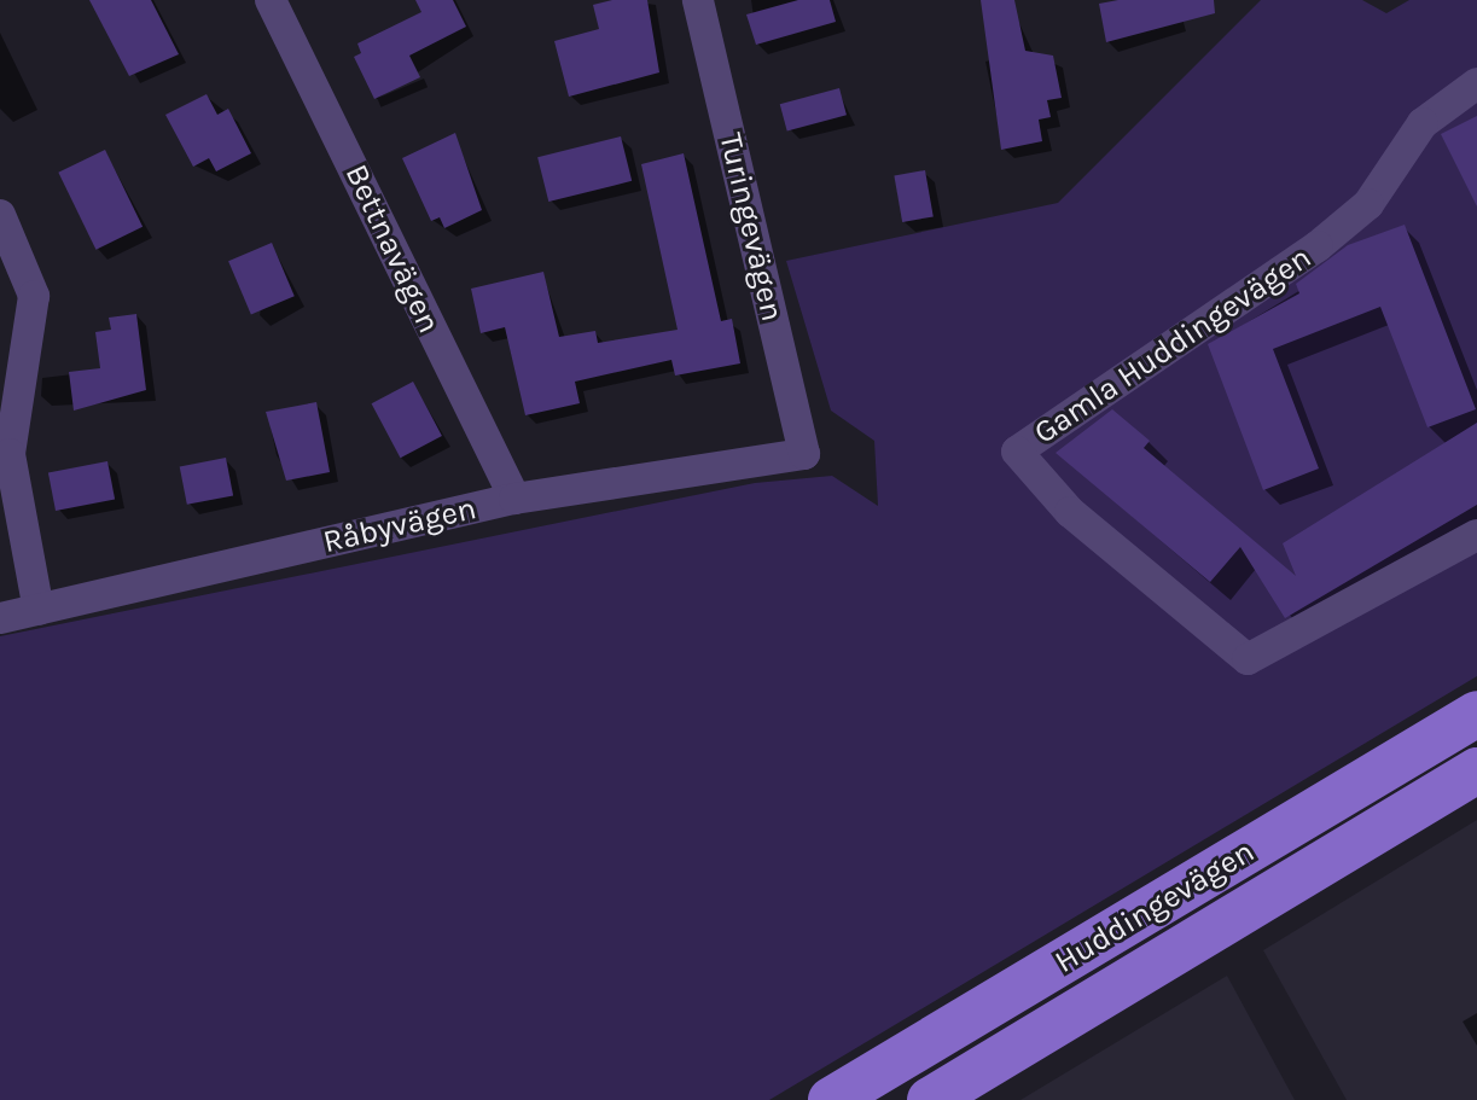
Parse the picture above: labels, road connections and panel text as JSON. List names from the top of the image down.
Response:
{
  "streets": {
    "main road": ["Huddingevägen"],
    "street": [
      "Turingevägen",
      "Bettnavägen",
      "Gamla Huddingevägen",
      "Råbyvägen"
    ]
  },
  "crossings": [
    ["Turingevägen", "Råbyvägen"],
    ["Bettnavägen", "Råbyvägen"]
  ]
}
